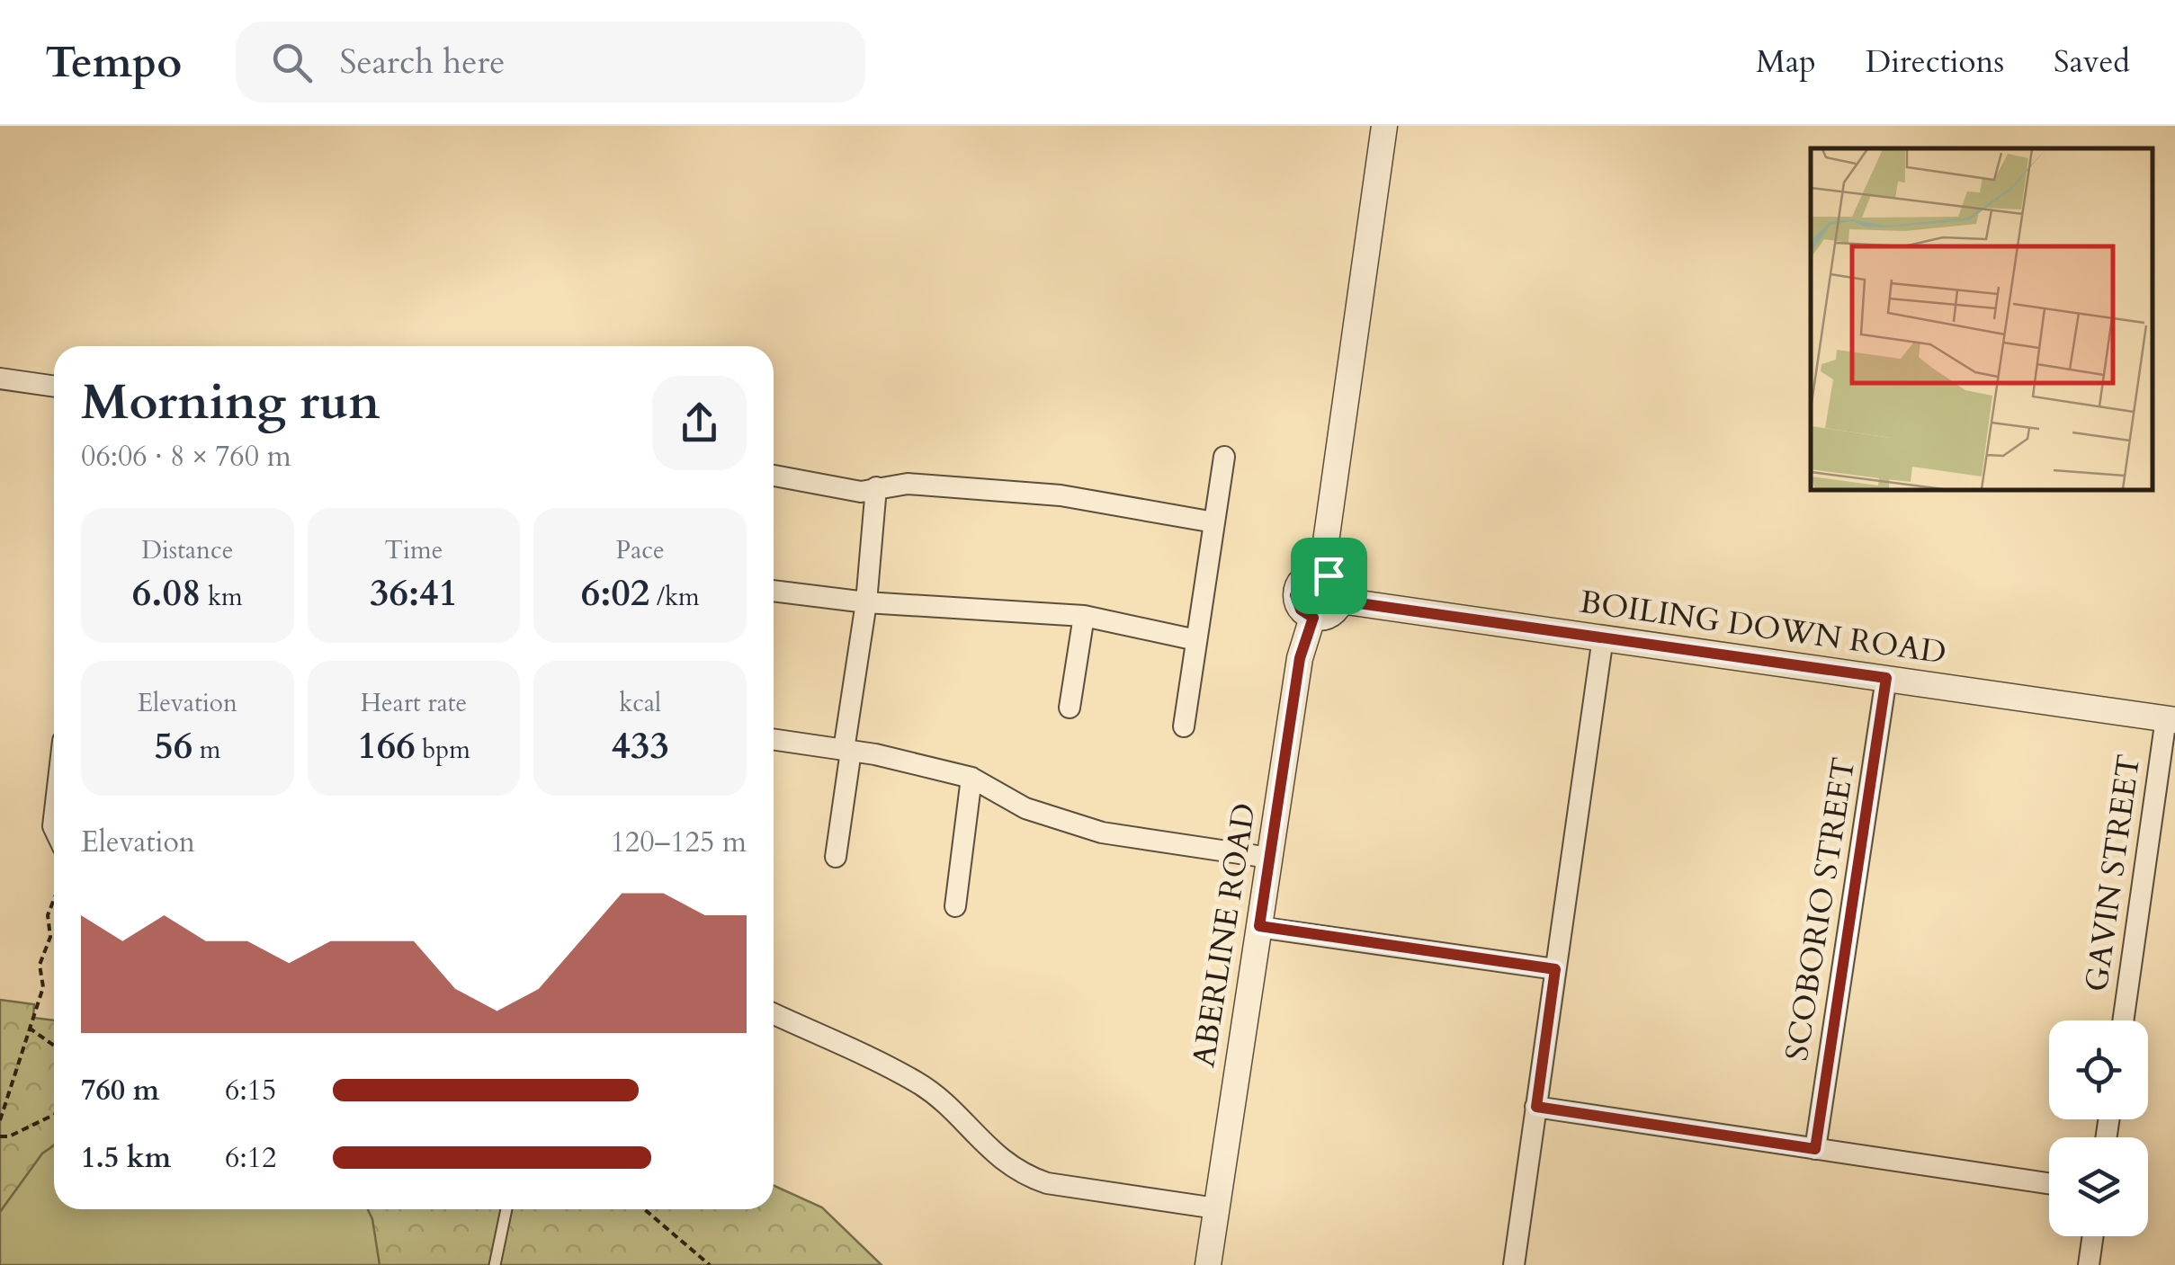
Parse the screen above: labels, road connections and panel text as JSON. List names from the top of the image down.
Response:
{
  "streets": {
    "street": [
      "BOILING DOWN ROAD",
      "GAVIN STREET",
      "SCOBORIO STREET",
      "ABERLINE ROAD"
    ]
  },
  "crossings": [
    ["BOILING DOWN ROAD", "GAVIN STREET"],
    ["BOILING DOWN ROAD", "SCOBORIO STREET"],
    ["BOILING DOWN ROAD", "ABERLINE ROAD"]
  ],
  "page": {
    "header": "Tempo",
    "search": "Search here",
    "nav": ["Map", "Directions", "Saved"],
    "heading": ["Morning run", "06:06 · 8 × 760 m"],
    "stats": [
      ["Distance", "6.08 km"],
      ["Time", "36:41"],
      ["Pace", "6:02 /km"],
      ["Elevation", "56 m"],
      ["Heart rate", "166 bpm"],
      ["kcal", "433"]
    ],
    "chart": ["Elevation", "120–125 m"],
    "list": [
      {
        "name": "760 m",
        "note": "6:15"
      },
      {
        "name": "1.5 km",
        "note": "6:12"
      }
    ]
  }
}
